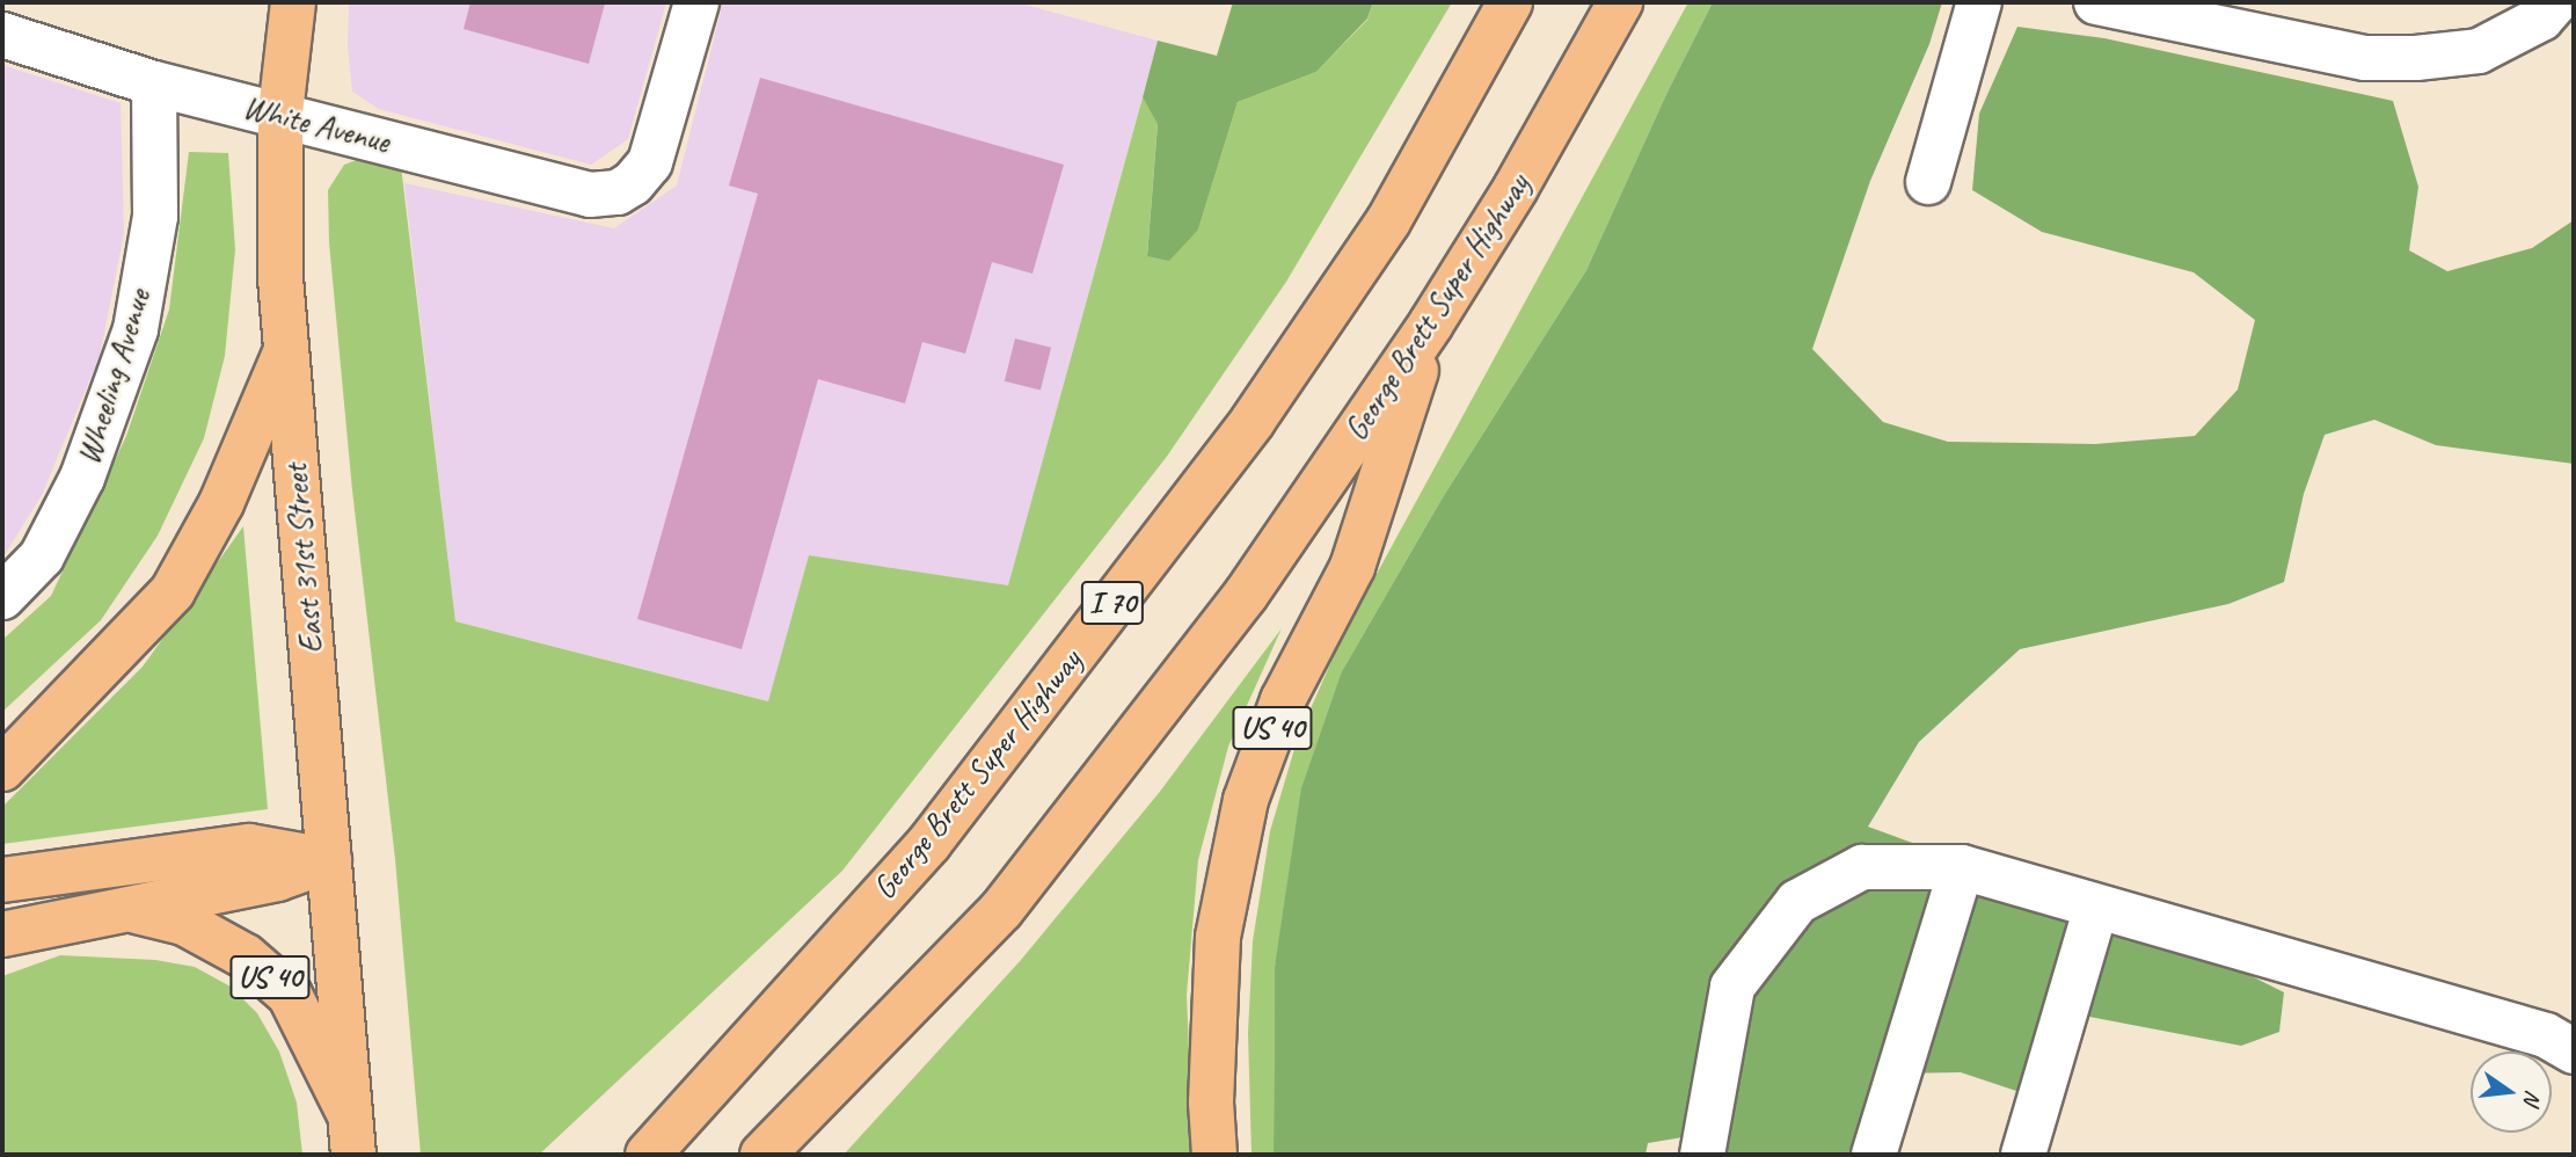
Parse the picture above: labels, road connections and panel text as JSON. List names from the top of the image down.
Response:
{
  "streets": {
    "main road": [
      "George Brett Super Highway",
      "East 31st Street",
      "I 70",
      "US 40"
    ],
    "street": ["White Avenue", "Wheeling Avenue"]
  },
  "crossings": [
    ["White Avenue", "Wheeling Avenue"],
    ["White Avenue", "East 31st Street"],
    ["George Brett Super Highway", "US 40"],
    ["East 31st Street", "US 40"]
  ],
  "north": "right"
}
